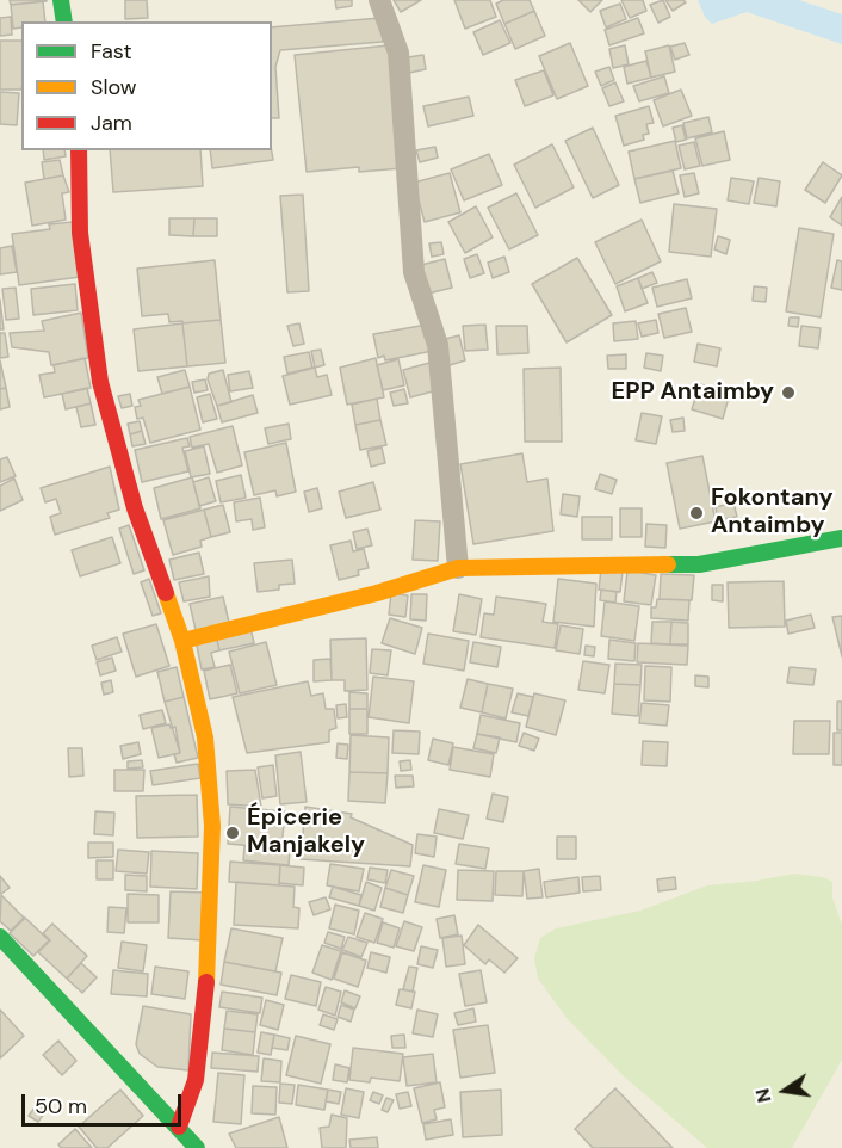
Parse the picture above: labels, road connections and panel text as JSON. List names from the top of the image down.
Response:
{
  "places": ["EPP Antaimby", "Fokontany Antaimby", "Épicerie Manjakely"],
  "legend": ["Fast", "Slow", "Jam"],
  "scale_bar": "50 m",
  "north": "left"
}
